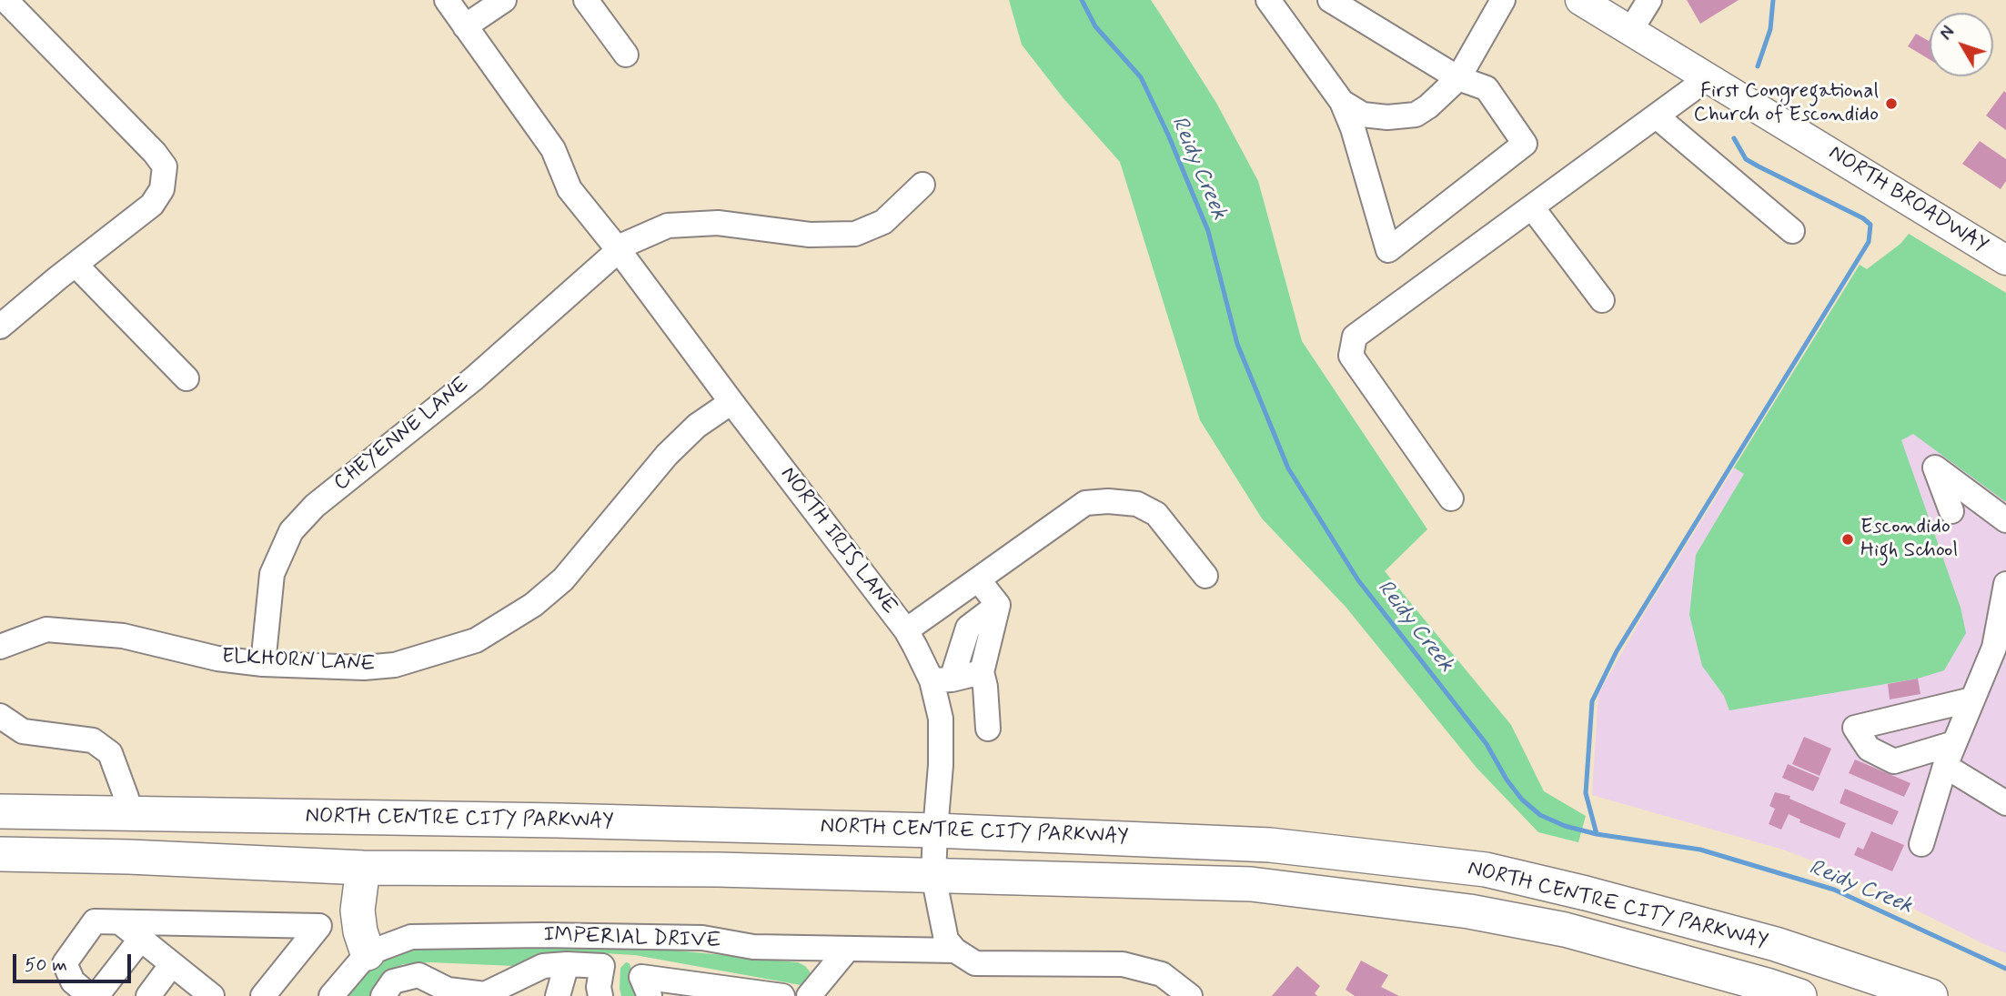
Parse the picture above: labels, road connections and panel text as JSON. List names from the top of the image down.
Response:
{
  "streets": {
    "highway": ["NORTH CENTRE CITY PARKWAY"],
    "main road": ["NORTH BROADWAY"],
    "street": [
      "CHEYENNE LANE",
      "NORTH IRIS LANE",
      "ELKHORN LANE",
      "IMPERIAL DRIVE"
    ]
  },
  "crossings": [
    ["CHEYENNE LANE", "NORTH IRIS LANE"],
    ["CHEYENNE LANE", "ELKHORN LANE"],
    ["NORTH IRIS LANE", "ELKHORN LANE"],
    ["NORTH IRIS LANE", "NORTH CENTRE CITY PARKWAY"],
    ["NORTH IRIS LANE", "IMPERIAL DRIVE"]
  ],
  "water": ["Reidy Creek"],
  "places": ["First Congregational Church of Escondido", "Escondido High School"],
  "scale_bar": "50 m",
  "north": "top left"
}
